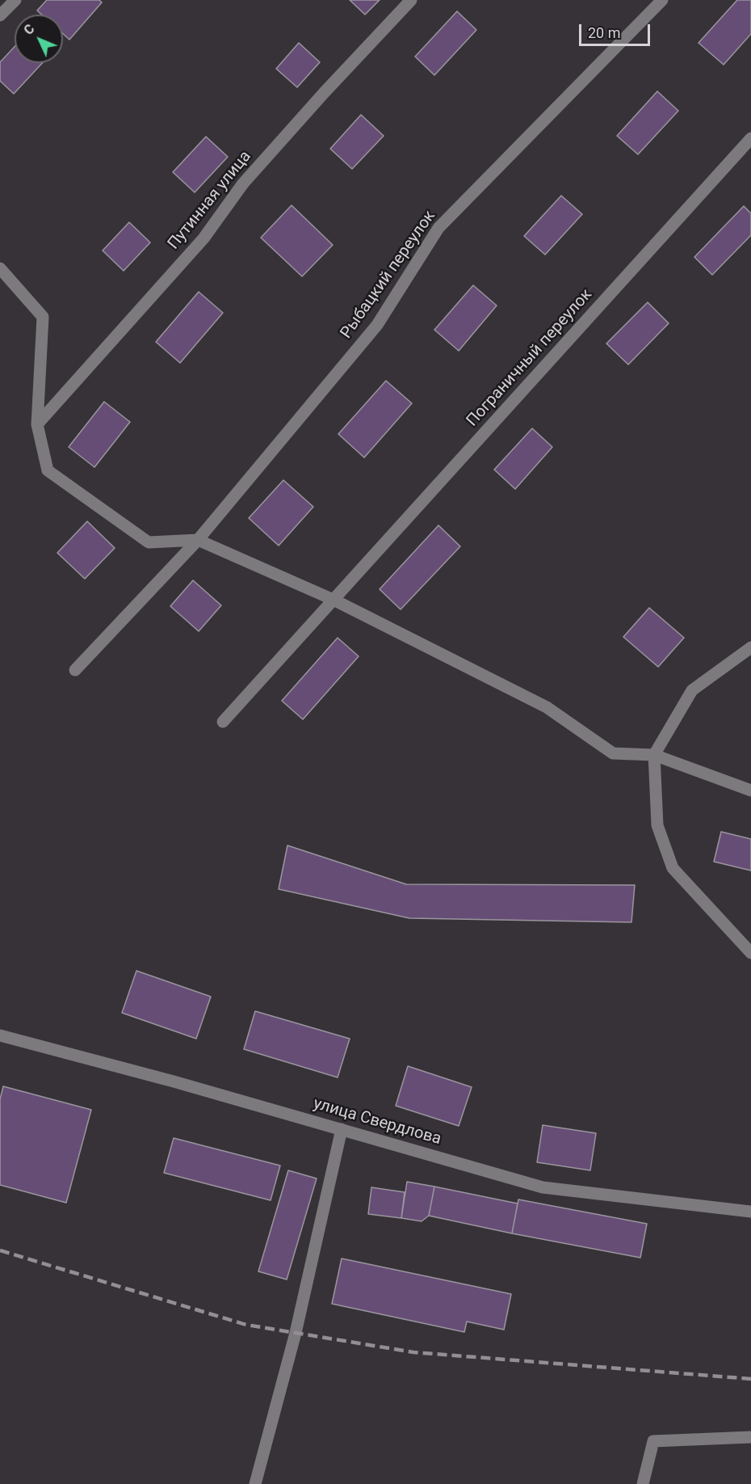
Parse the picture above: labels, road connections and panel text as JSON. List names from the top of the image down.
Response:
{
  "streets": {
    "street": [
      "Путинная улица",
      "Рыбацкий переулок",
      "Пограничный переулок",
      "улица Свердлова"
    ]
  },
  "scale_bar": "20 m",
  "north": "top left"
}
